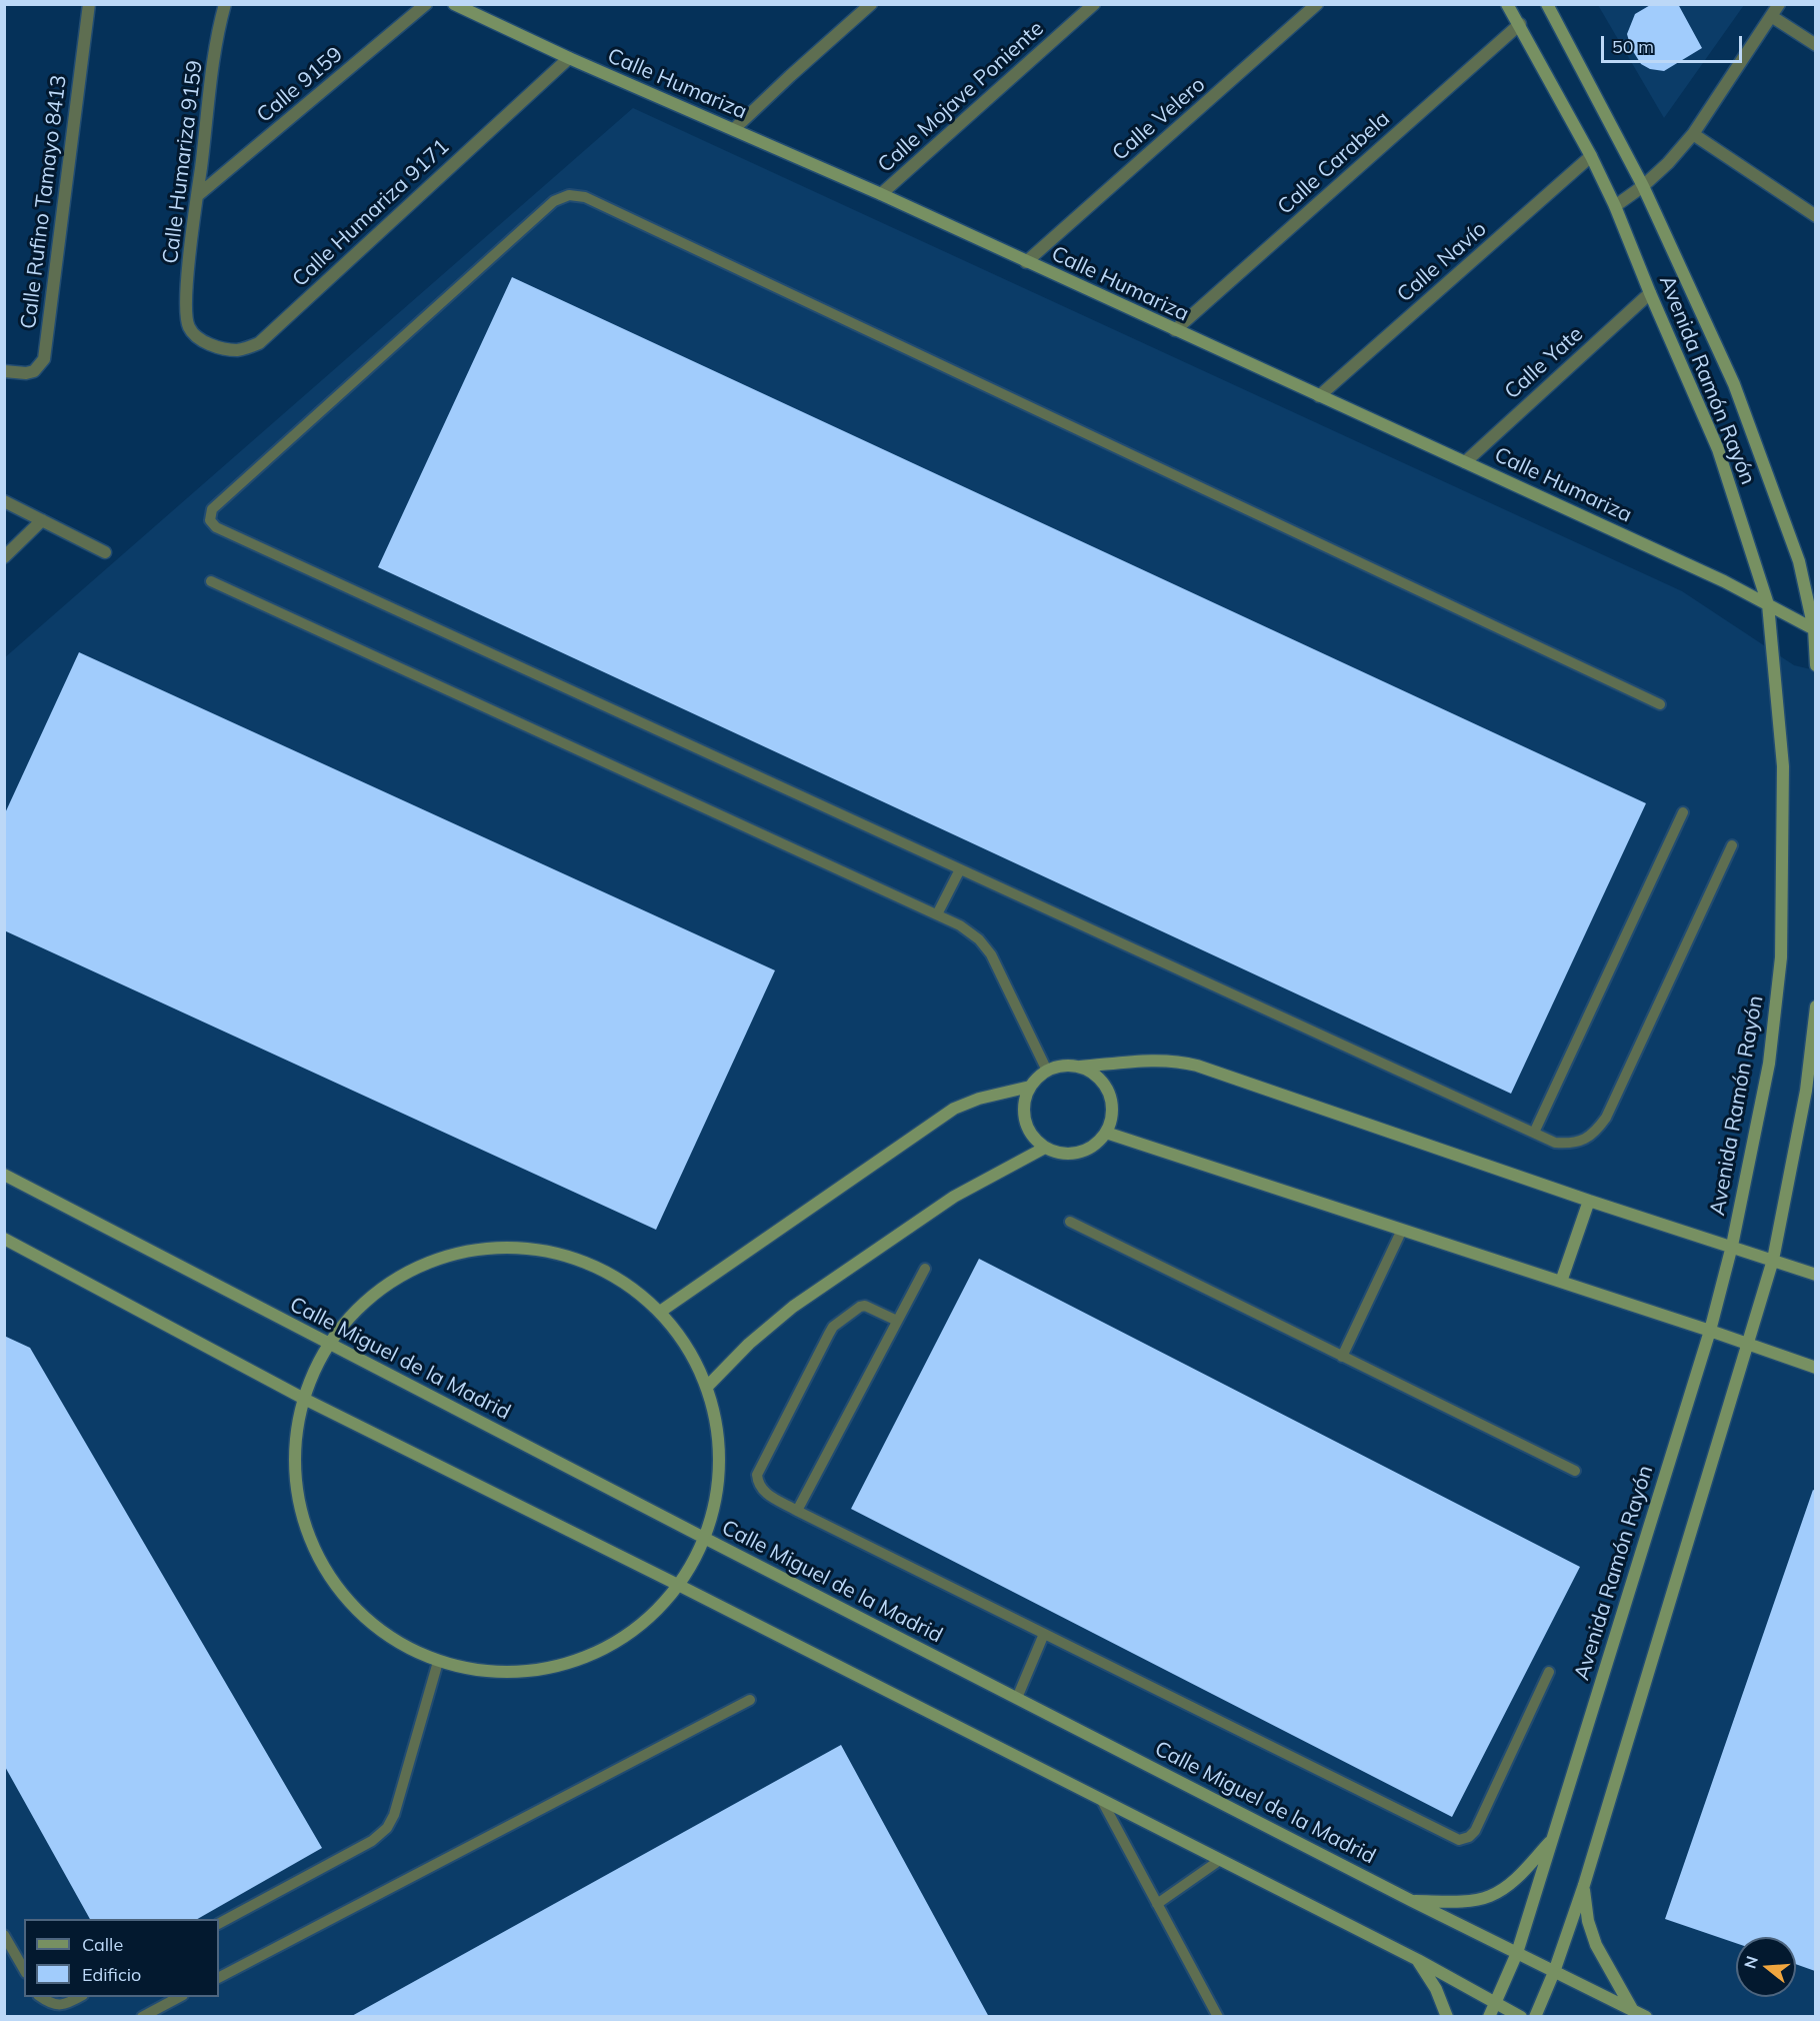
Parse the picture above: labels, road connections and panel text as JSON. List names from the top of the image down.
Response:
{
  "streets": {
    "main road": ["Calle Humariza", "Avenida Ramón Rayón", "Calle Miguel de la Madrid"],
    "street": [
      "Calle 9159",
      "Calle Mojave Poniente",
      "Calle Velero",
      "Calle Humariza 9159",
      "Calle Carabela",
      "Calle Rufino Tamayo 8413",
      "Calle Humariza 9171",
      "Calle Navío",
      "Calle Yate"
    ]
  },
  "crossings": [
    ["Calle Humariza", "Calle Mojave Poniente"],
    ["Calle Humariza", "Calle Velero"],
    ["Calle Humariza", "Calle Carabela"],
    ["Calle Humariza", "Calle Humariza 9171"],
    ["Calle Humariza", "Calle Navío"],
    ["Calle Humariza", "Calle Yate"],
    ["Calle Humariza", "Avenida Ramón Rayón"],
    ["Calle 9159", "Calle Humariza 9159"],
    ["Calle Humariza 9159", "Calle Humariza 9171"],
    ["Calle Carabela", "Avenida Ramón Rayón"],
    ["Calle Navío", "Avenida Ramón Rayón"],
    ["Calle Yate", "Avenida Ramón Rayón"],
    ["Avenida Ramón Rayón", "Calle Miguel de la Madrid"]
  ],
  "legend": ["Calle", "Edificio"],
  "scale_bar": "50 m",
  "north": "left"
}
